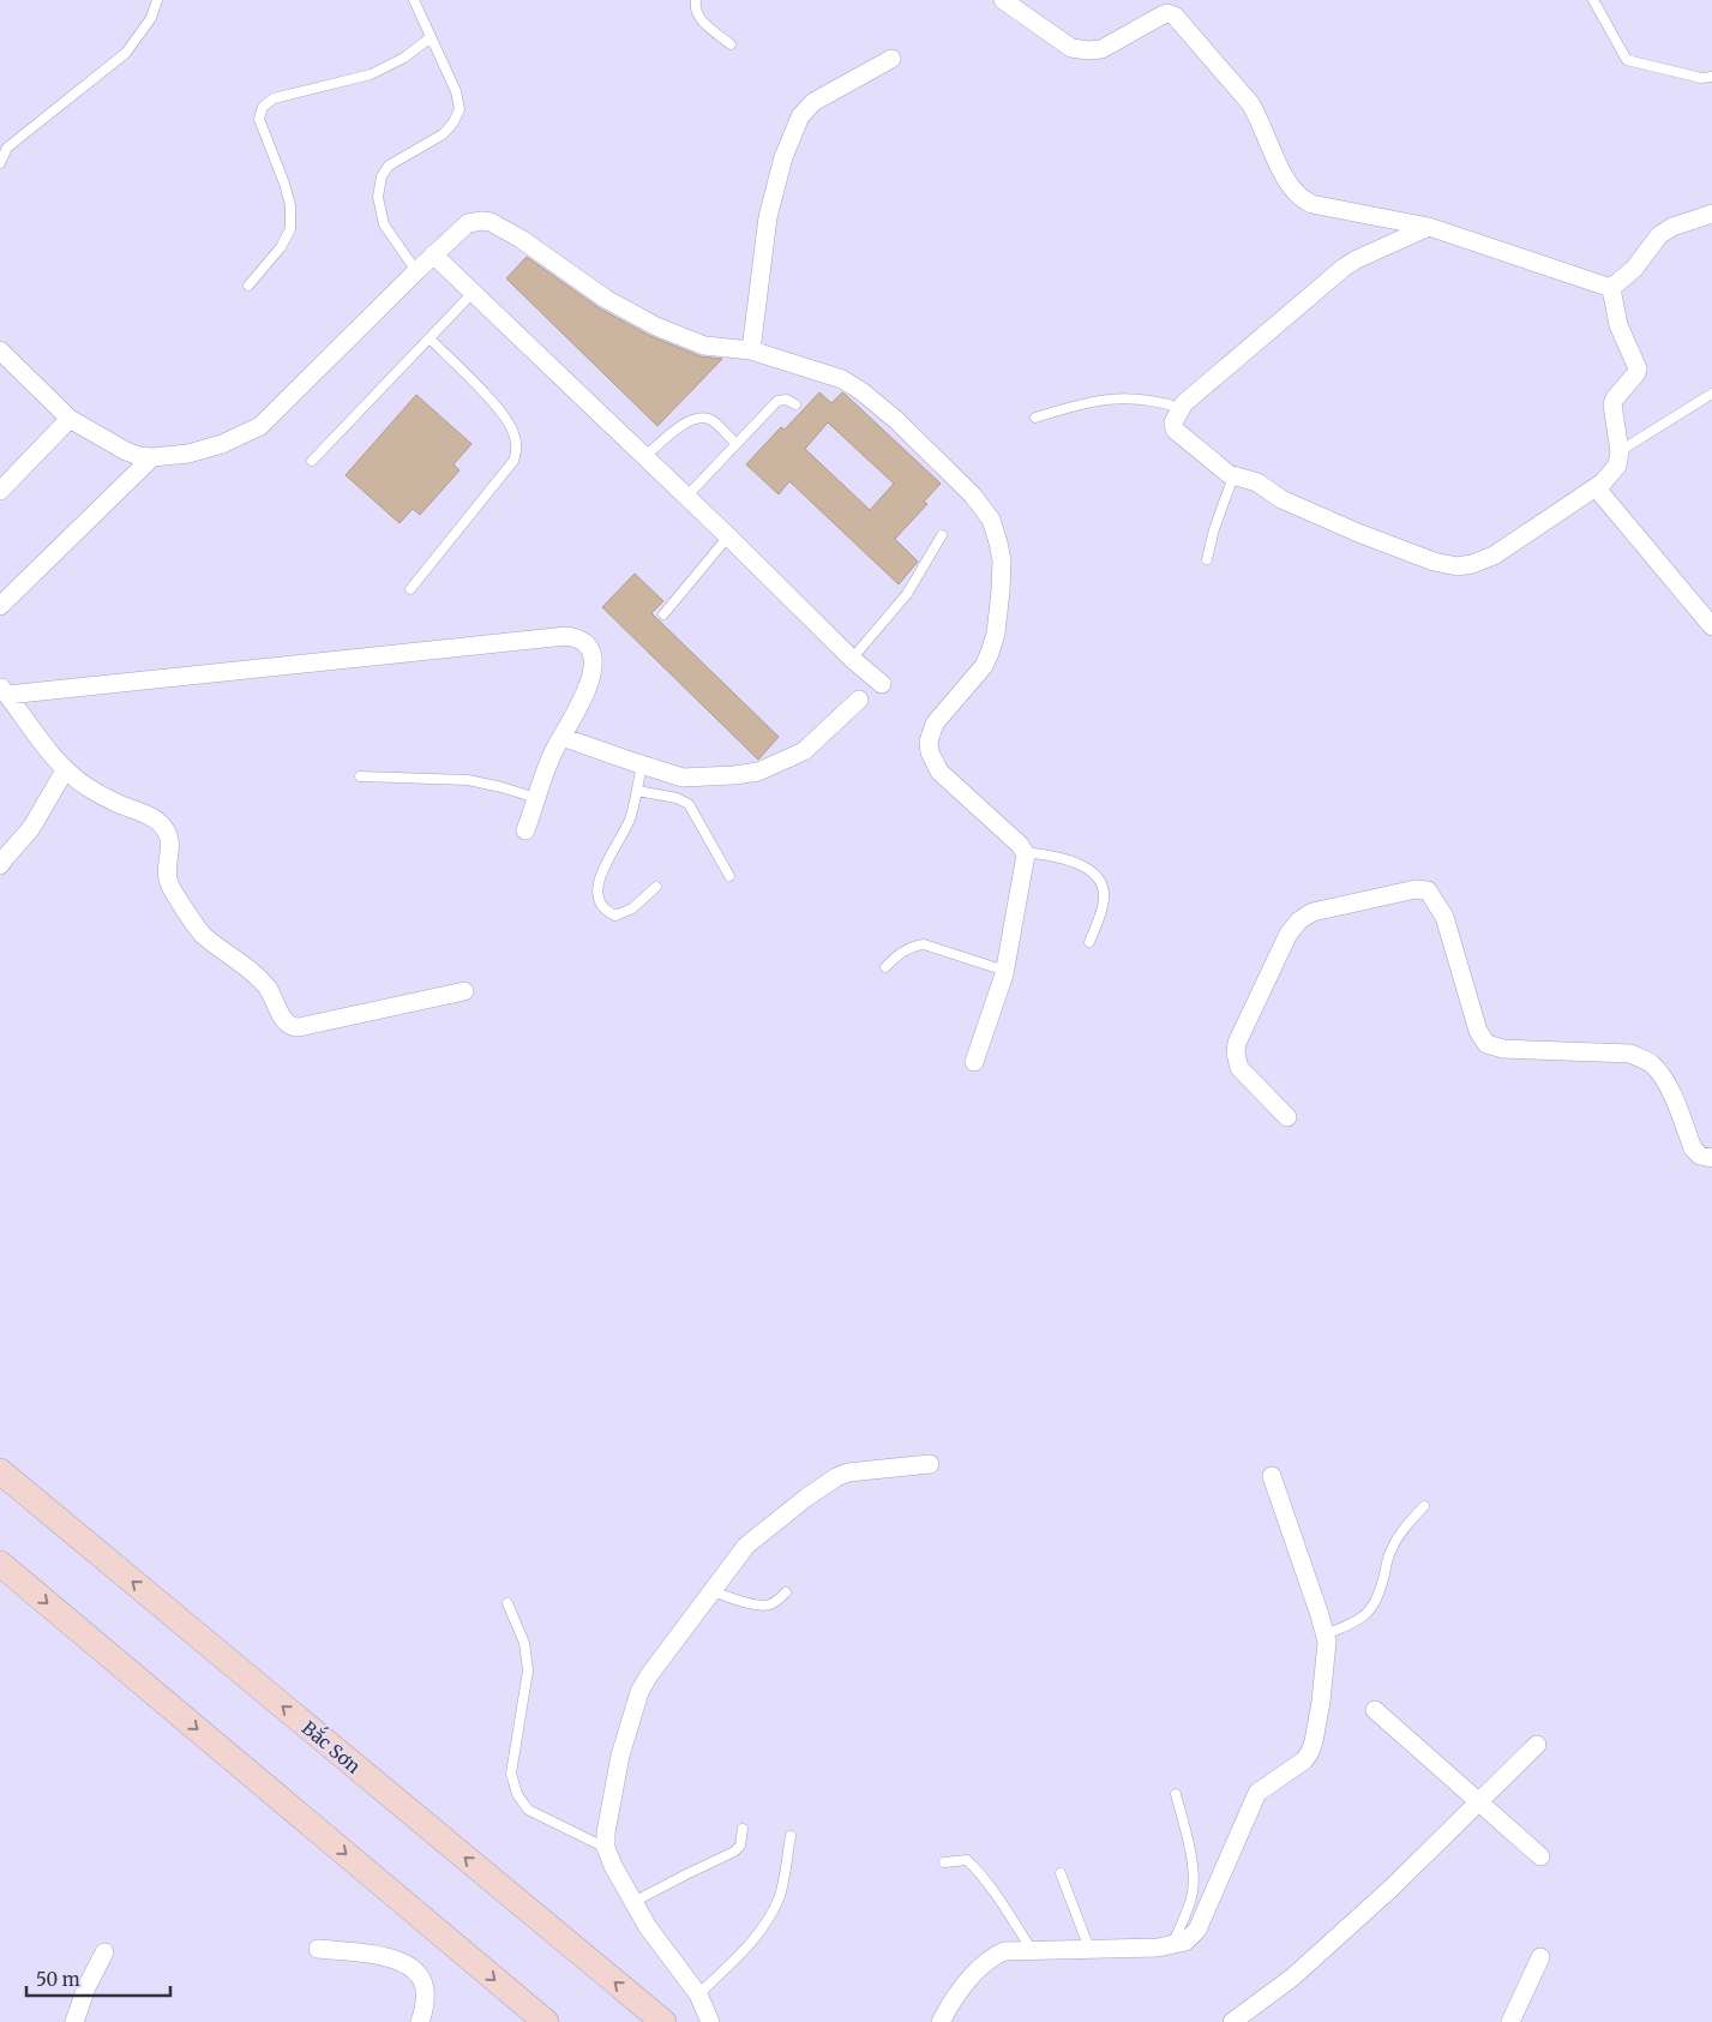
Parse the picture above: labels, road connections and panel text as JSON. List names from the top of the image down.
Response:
{
  "streets": {
    "main road": ["Bắc Sơn"]
  },
  "scale_bar": "50 m"
}
